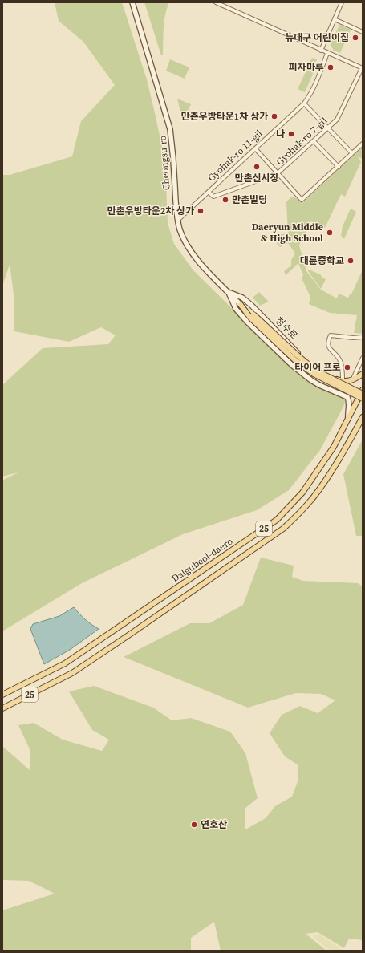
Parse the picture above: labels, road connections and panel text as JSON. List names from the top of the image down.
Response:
{
  "streets": {
    "main road": [
      "Cheongsu-ro",
      "청수로",
      "25",
      "Dalgubeol-daero"
    ],
    "street": ["Gyohak-ro 7-gil", "Gyohak-ro 11-gil"]
  },
  "crossings": [
    ["Gyohak-ro 7-gil", "Gyohak-ro 11-gil"],
    ["Gyohak-ro 11-gil", "Cheongsu-ro"],
    ["Cheongsu-ro", "청수로"]
  ],
  "places": [
    "뉴대구 어린이집",
    "피자마루",
    "만촌우방타운1차 상가",
    "나",
    "만촌신시장",
    "만촌빌딩",
    "만촌우방타운2차 상가",
    "Daeryun Middle & High School",
    "대륜중학교",
    "타이어 프로",
    "연호산"
  ]
}
